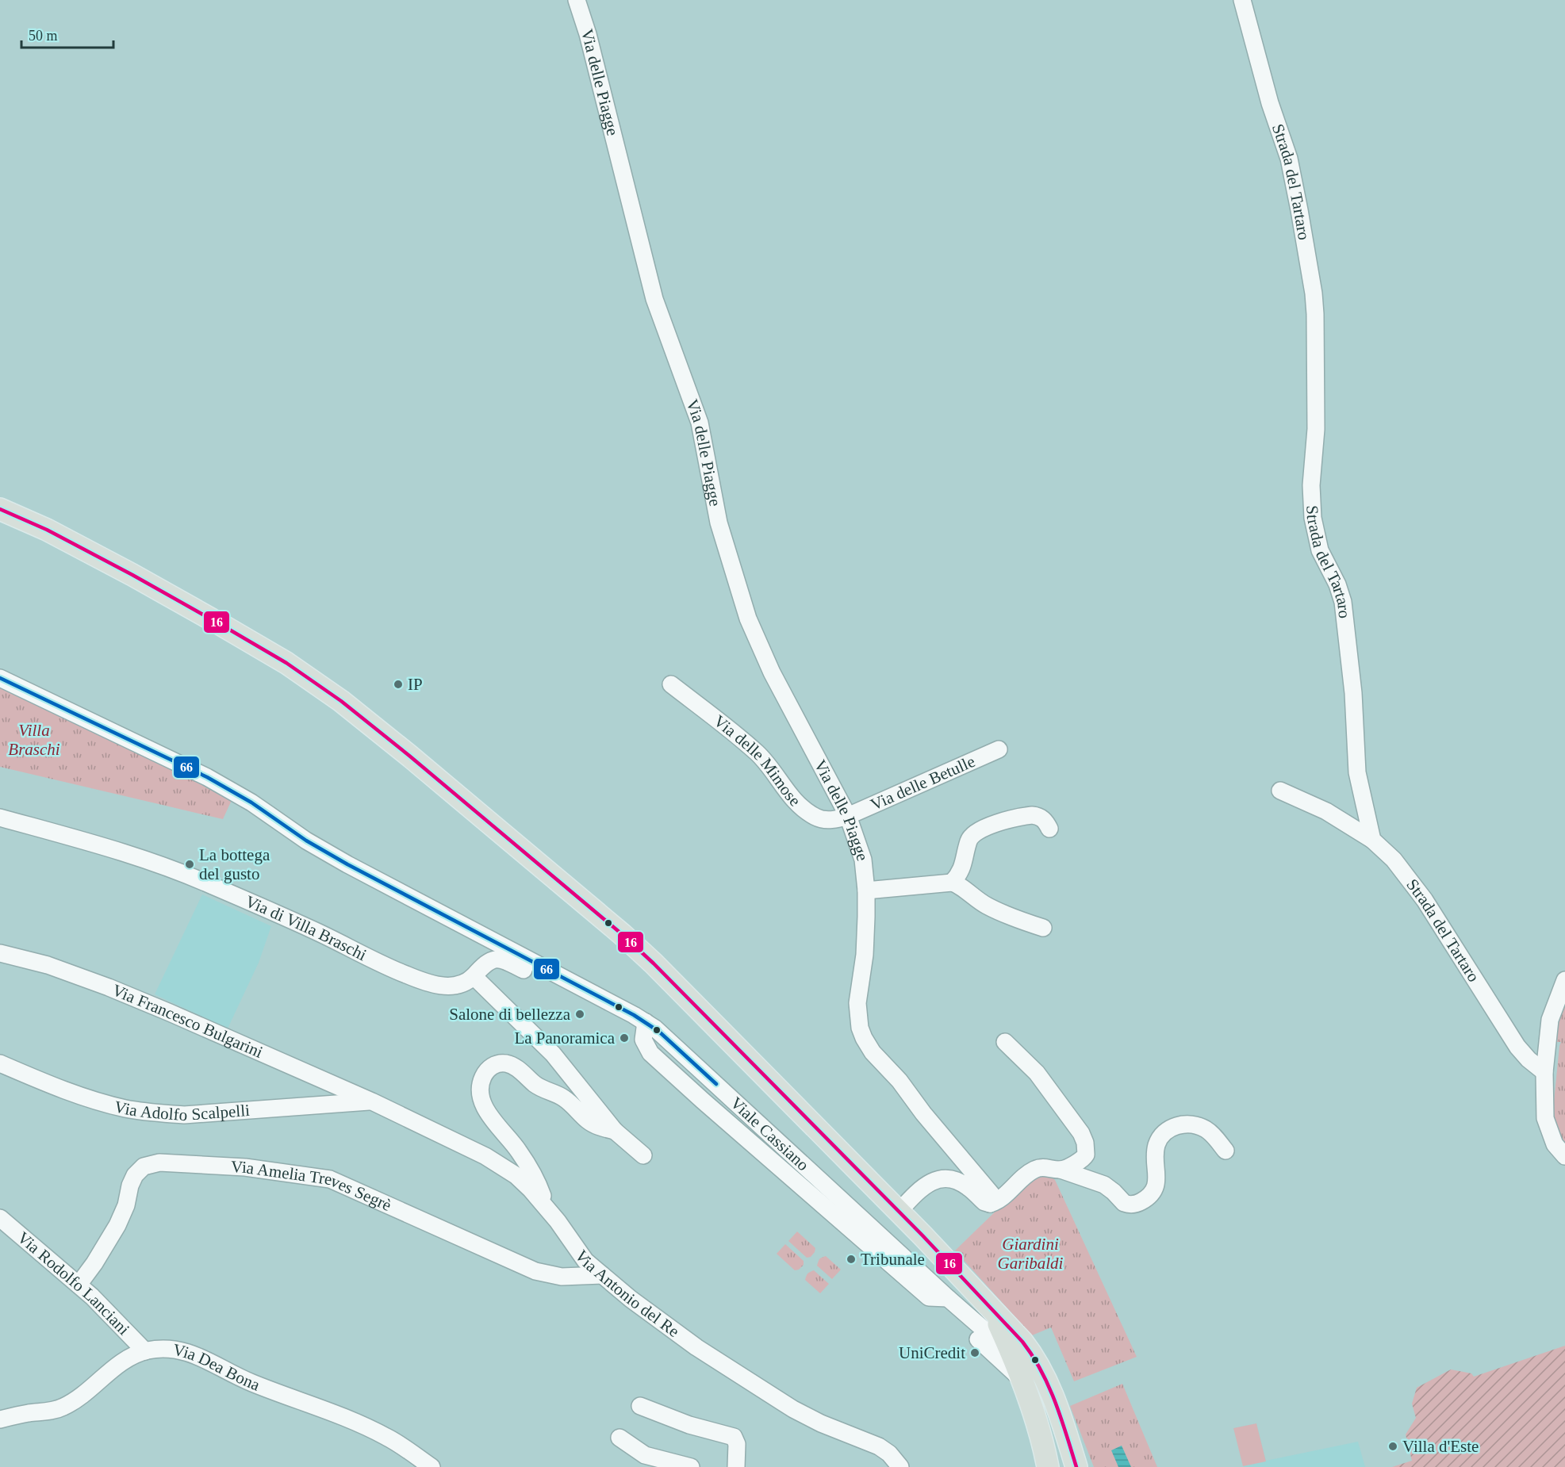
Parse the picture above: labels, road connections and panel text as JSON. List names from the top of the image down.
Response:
{
  "streets": {
    "street": [
      "Via delle Piagge",
      "Strada del Tartaro",
      "Via delle Mimose",
      "Via delle Betulle",
      "Via di Villa Braschi",
      "Via Francesco Bulgarini",
      "Via Adolfo Scalpelli",
      "Viale Cassiano",
      "Via Amelia Treves Segrè",
      "Via Rodolfo Lanciani",
      "Via Antonio del Re",
      "Via Dea Bona"
    ]
  },
  "crossings": [
    ["Via delle Piagge", "Via delle Mimose"],
    ["Via delle Piagge", "Via delle Betulle"],
    ["Via delle Mimose", "Via delle Betulle"],
    ["Via di Villa Braschi", "Viale Cassiano"],
    ["Via Francesco Bulgarini", "Via Adolfo Scalpelli"],
    ["Via Francesco Bulgarini", "Via Antonio del Re"],
    ["Via Adolfo Scalpelli", "Via Antonio del Re"],
    ["Via Amelia Treves Segrè", "Via Rodolfo Lanciani"],
    ["Via Amelia Treves Segrè", "Via Antonio del Re"],
    ["Via Rodolfo Lanciani", "Via Dea Bona"]
  ],
  "parks": ["Villa Braschi", "Giardini Garibaldi"],
  "places": [
    "IP",
    "La bottega del gusto",
    "Salone di bellezza",
    "La Panoramica",
    "Tribunale",
    "UniCredit",
    "Villa d'Este"
  ],
  "lines": ["transit line 16", "transit line 66"],
  "scale_bar": "50 m"
}
